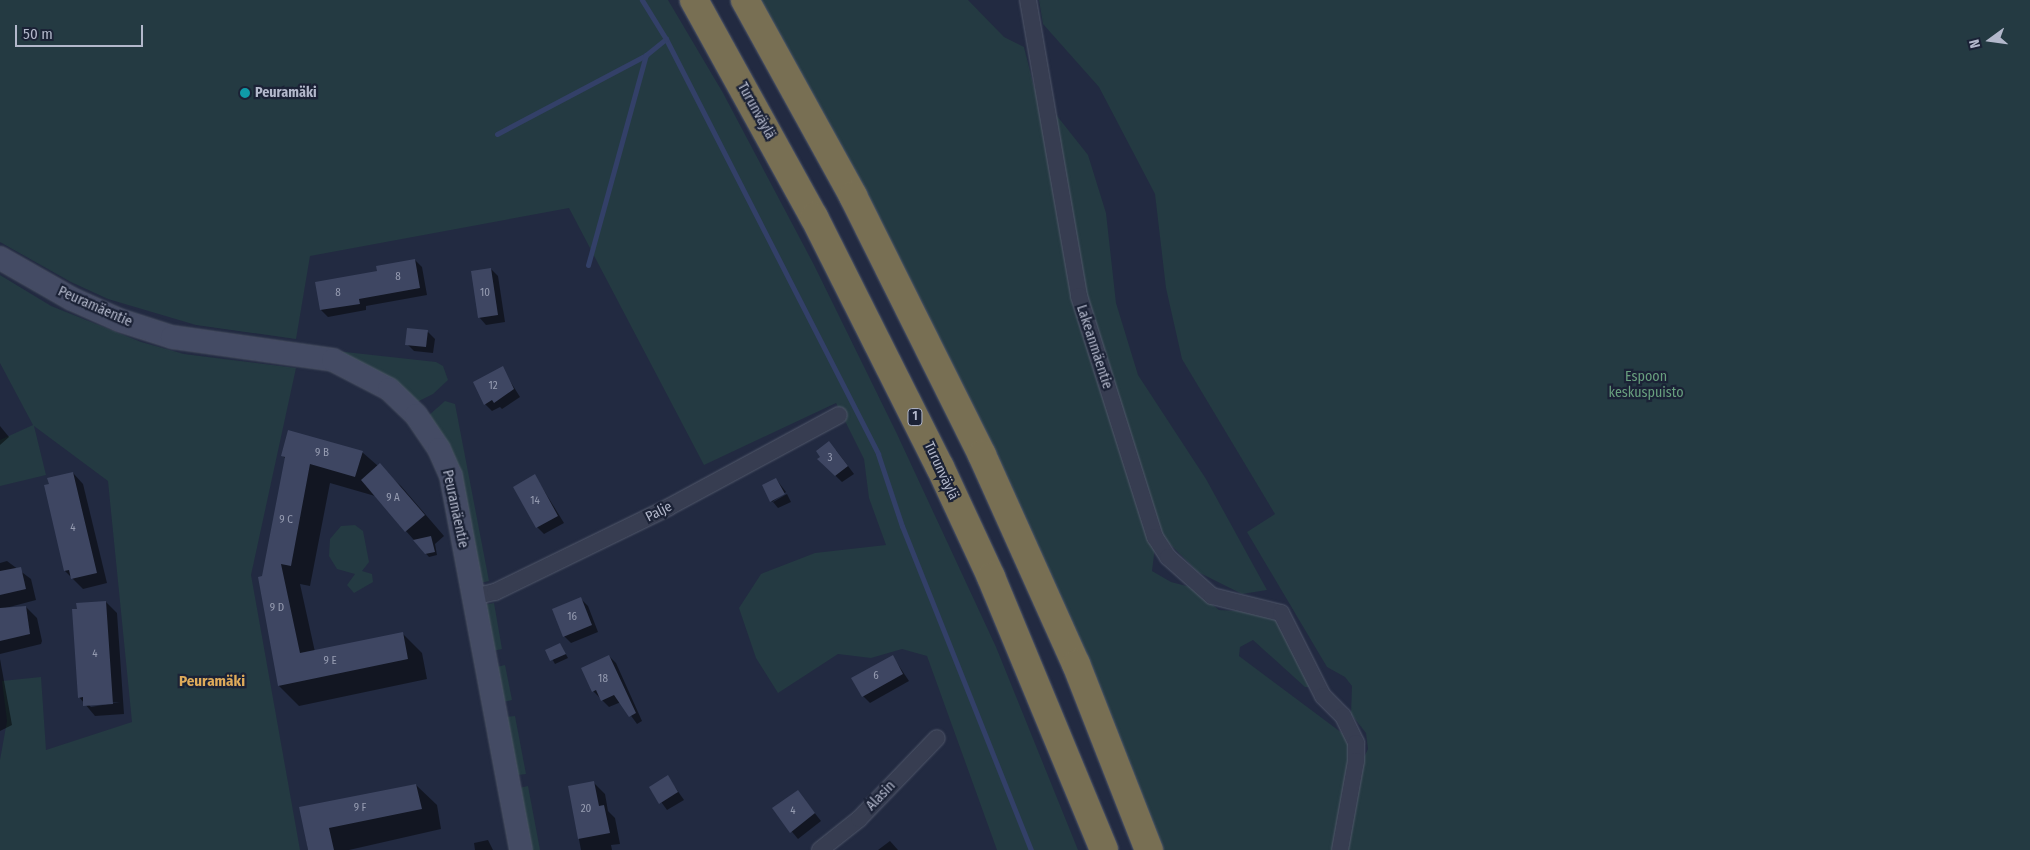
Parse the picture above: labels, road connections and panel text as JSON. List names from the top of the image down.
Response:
{
  "streets": {
    "highway": ["Turunväylä", "1"],
    "street": [
      "Peuramäentie",
      "Lakeanmäentie",
      "Palje",
      "Alasin"
    ]
  },
  "crossings": [
    ["Peuramäentie", "Palje"]
  ],
  "districts": ["Peuramäki"],
  "parks": ["Espoon keskuspuisto"],
  "places": ["Peuramäki"],
  "house_numbers": [
    "8",
    "8",
    "10",
    "12",
    "9 B",
    "3",
    "9 A",
    "14",
    "9 C",
    "4",
    "9 D",
    "16",
    "4",
    "9 E",
    "6",
    "18",
    "9 F",
    "20",
    "4"
  ],
  "scale_bar": "50 m",
  "north": "left"
}
